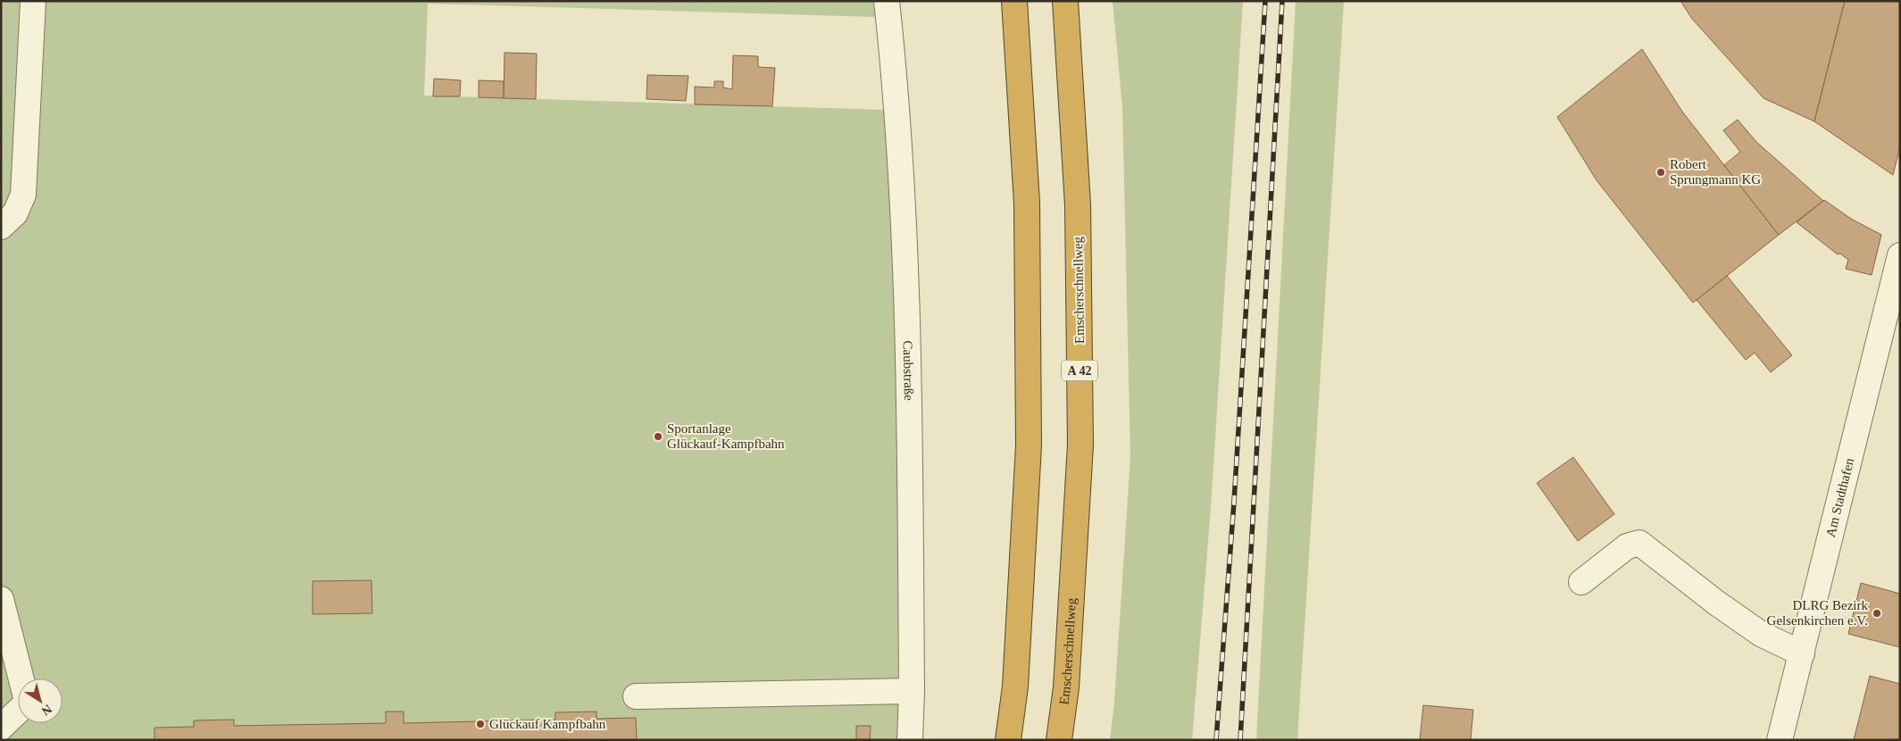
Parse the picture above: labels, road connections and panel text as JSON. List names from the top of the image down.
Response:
{
  "streets": {
    "highway": ["Emscherschnellweg", "A 42"],
    "street": ["Caubstraße", "Am Stadthafen"]
  },
  "places": [
    "Robert Sprungmann KG",
    "Sportanlage Glückauf-Kampfbahn",
    "DLRG Bezirk Gelsenkirchen e.V.",
    "Glückauf Kampfbahn"
  ],
  "north": "bottom right"
}
